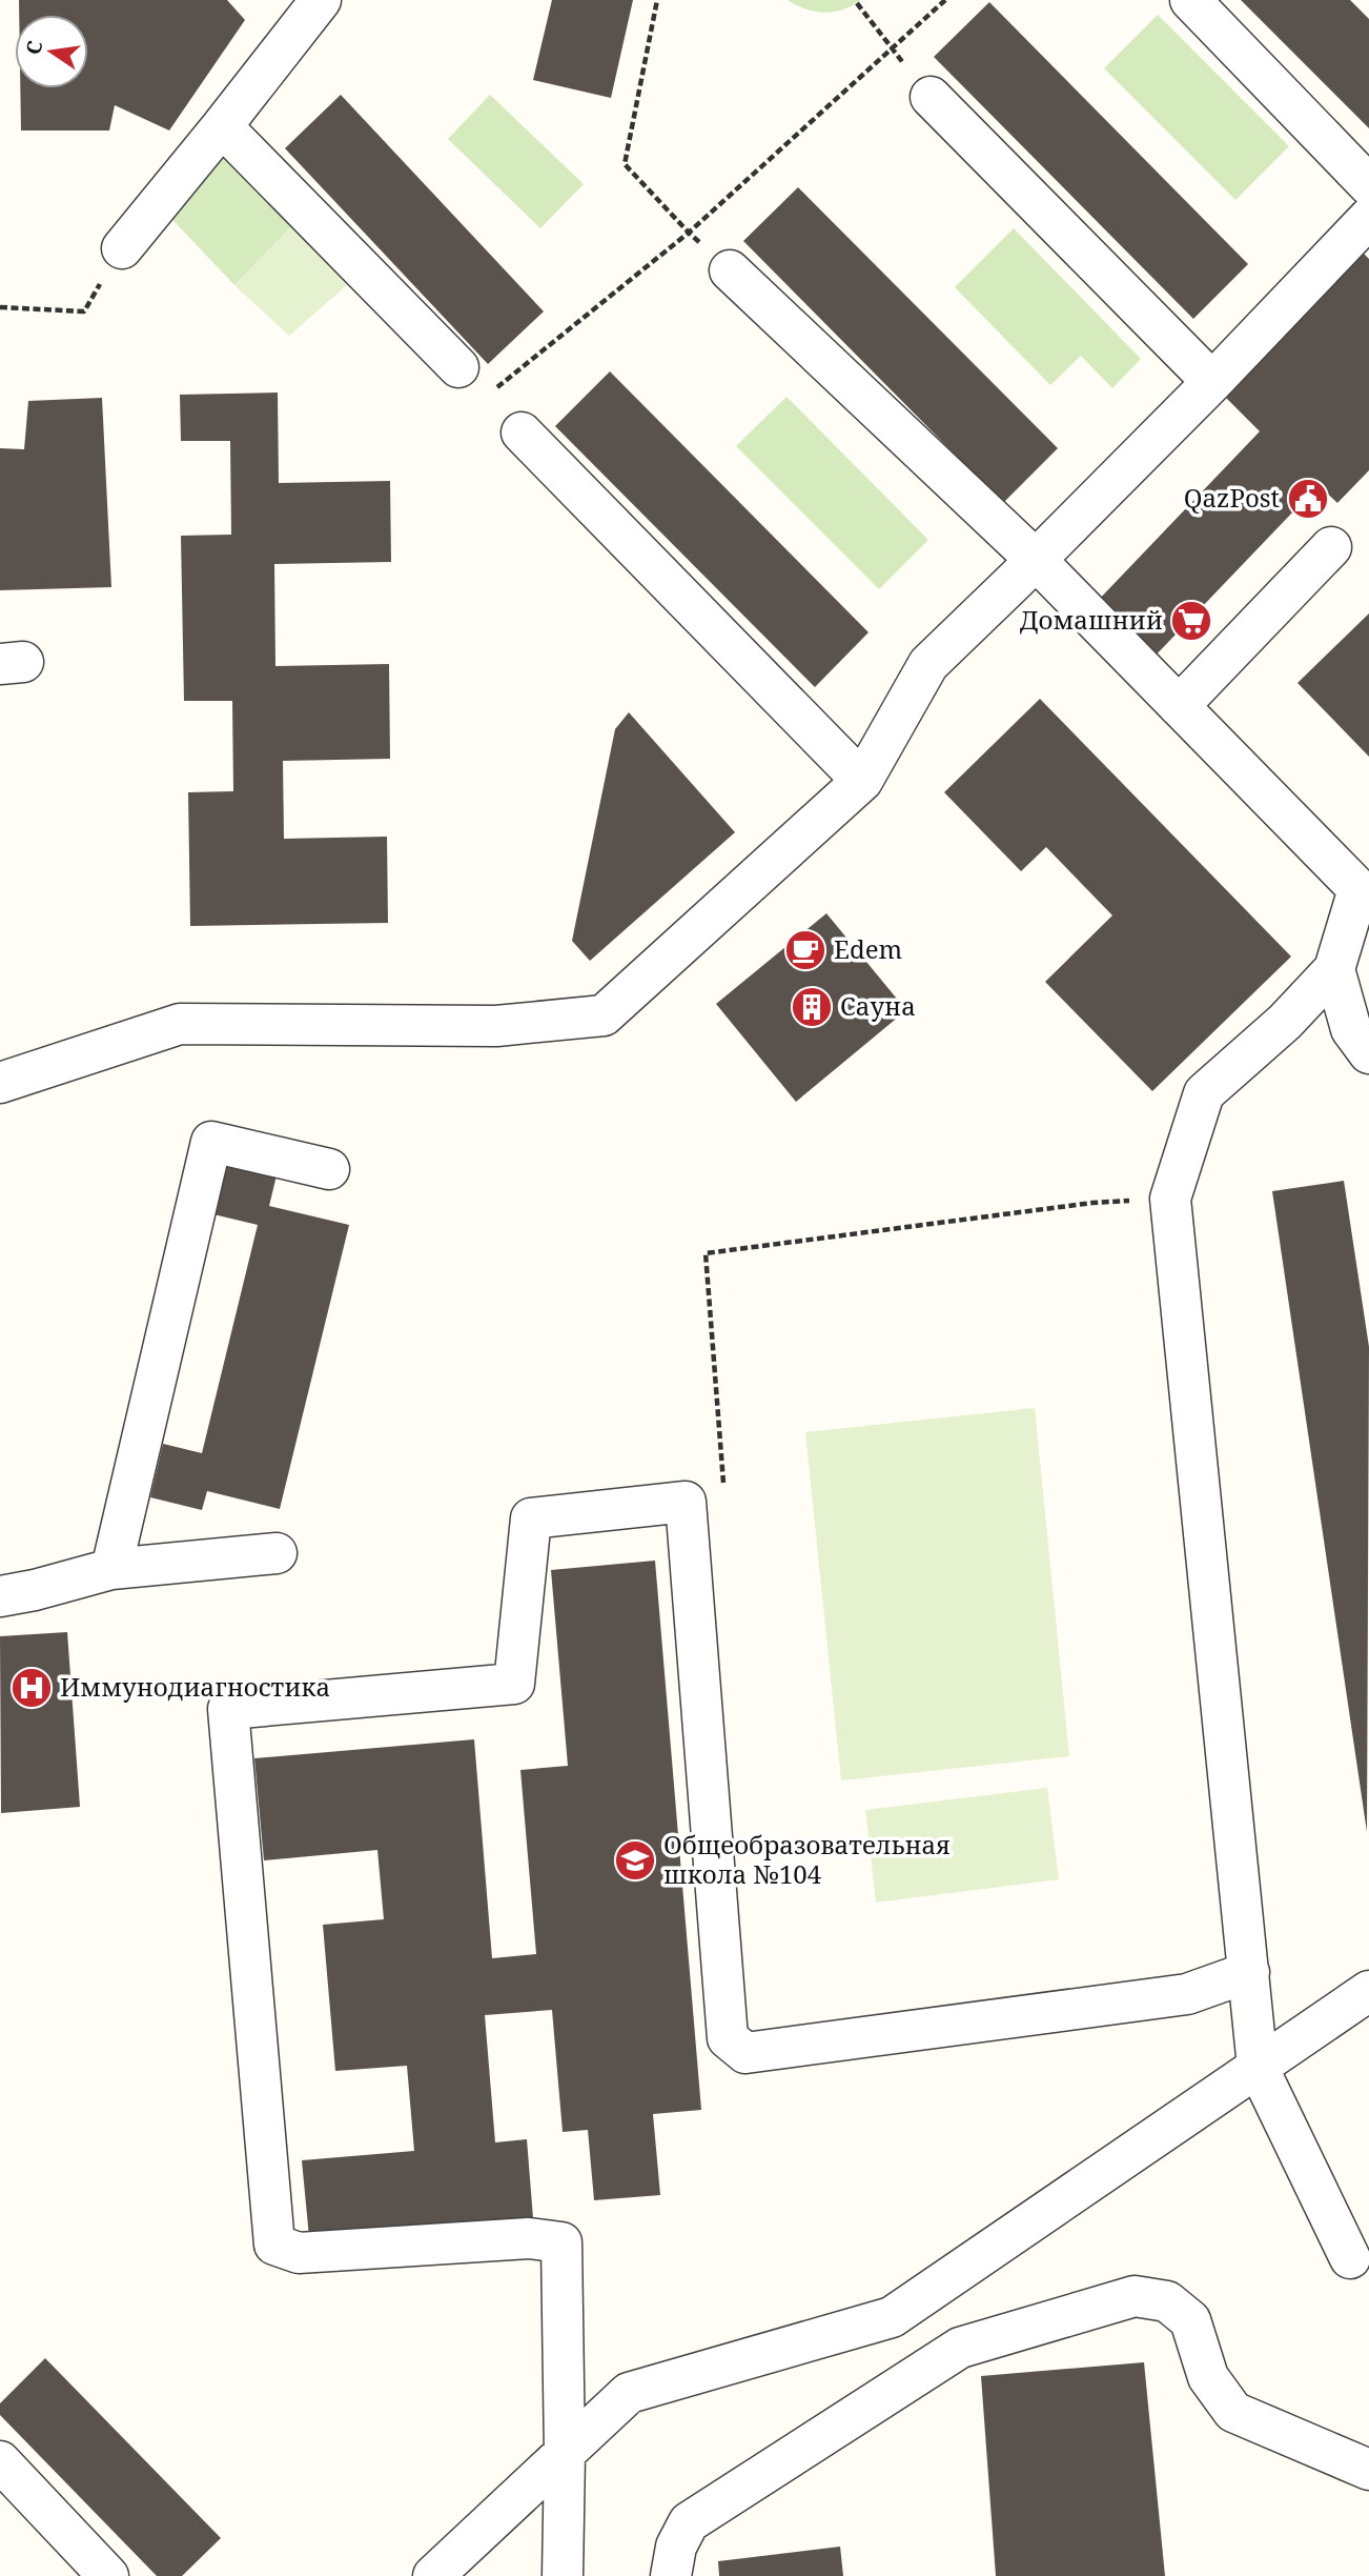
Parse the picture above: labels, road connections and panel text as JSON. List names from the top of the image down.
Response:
{
  "places": {
    "public building": ["QazPost"],
    "supermarket": ["Домашний"],
    "cafe": ["Edem"],
    "building": ["Сауна"],
    "hospital": ["Иммунодиагностика"],
    "school or university": ["Общеобразовательная школа №104"]
  },
  "north": "left"
}
